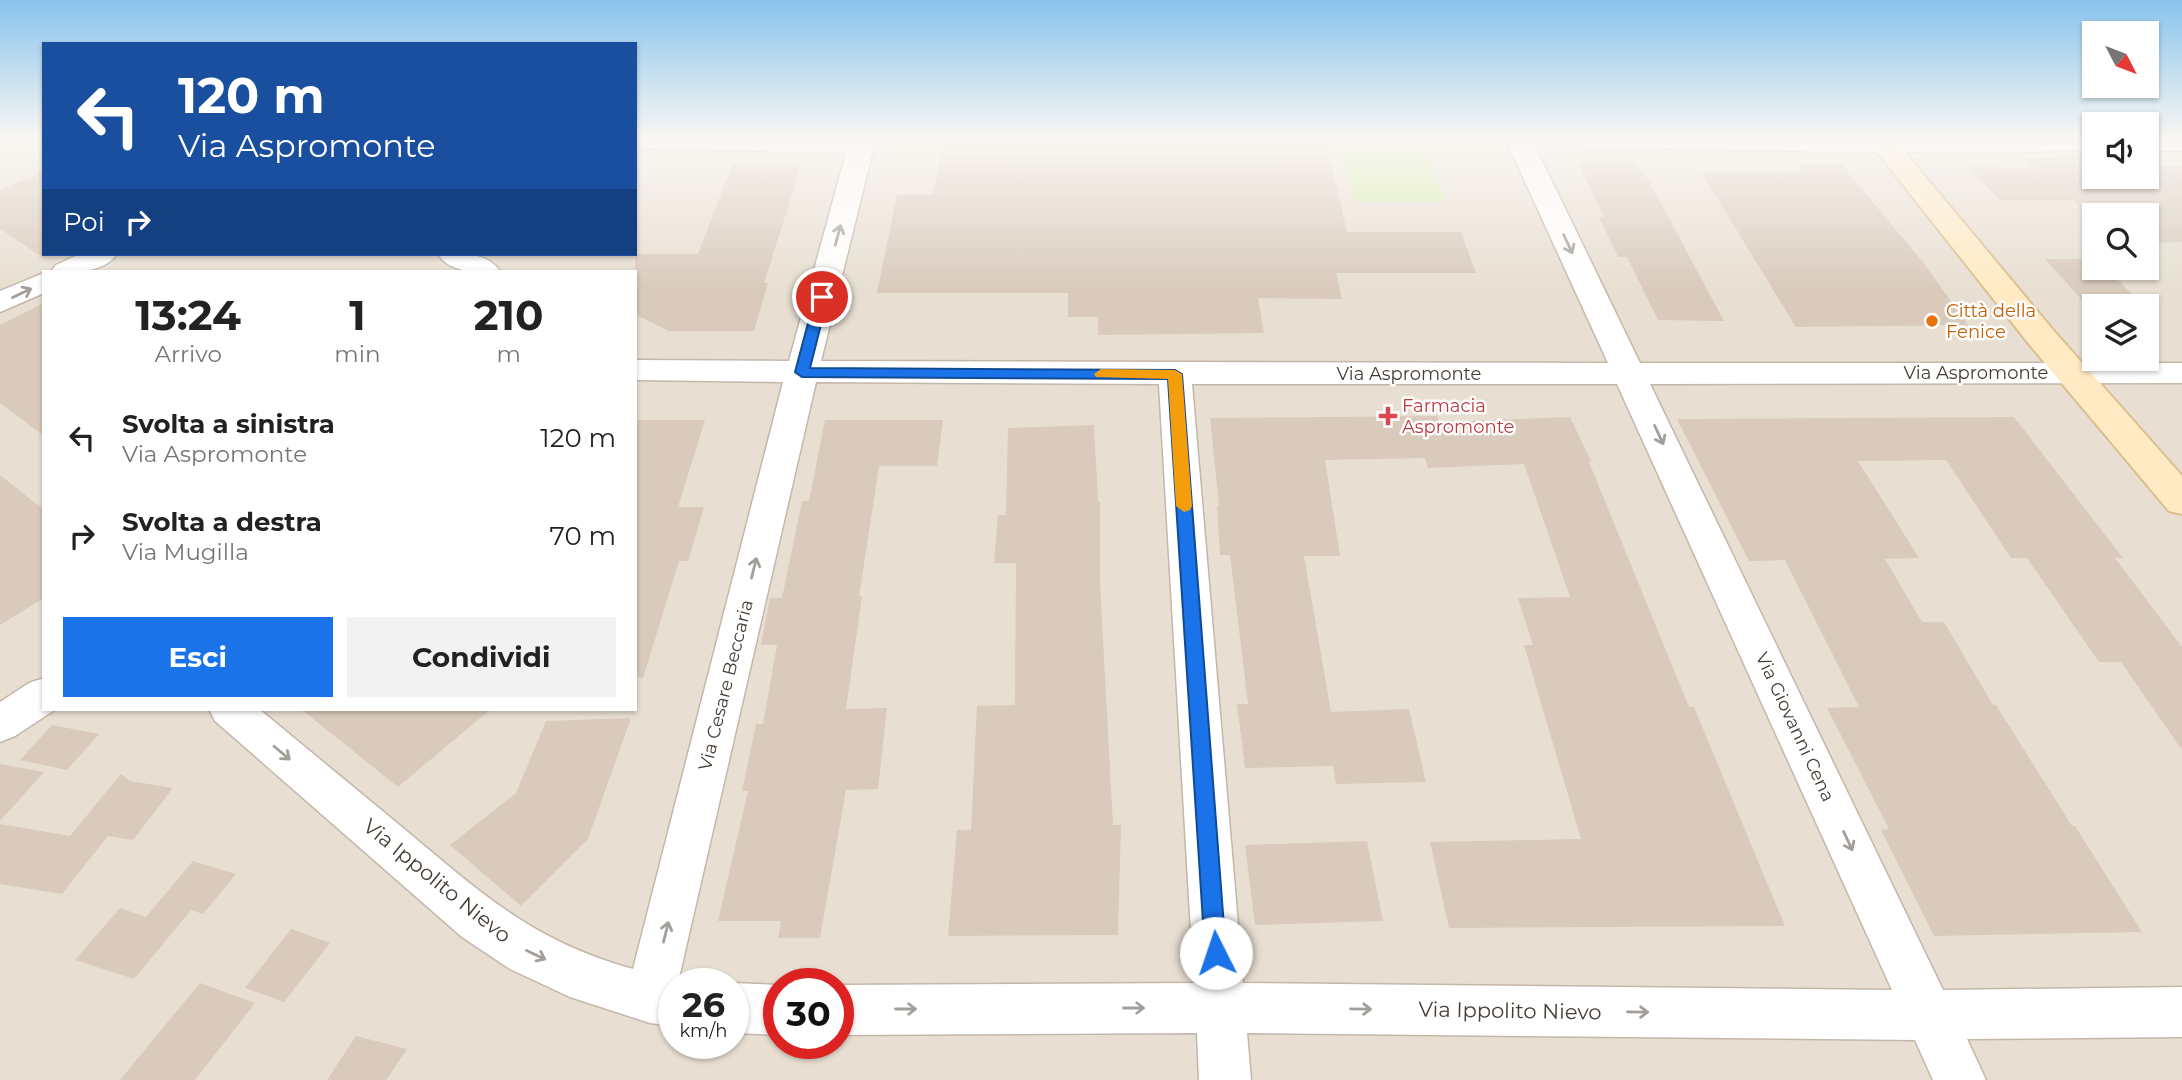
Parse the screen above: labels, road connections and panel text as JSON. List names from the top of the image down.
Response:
{
  "streets": {
    "street": [
      "Via Aspromonte",
      "Via Cesare Beccaria",
      "Via Giovanni Cena",
      "Via Ippolito Nievo"
    ]
  },
  "crossings": [
    ["Via Aspromonte", "Via Cesare Beccaria"],
    ["Via Aspromonte", "Via Giovanni Cena"],
    ["Via Giovanni Cena", "Via Ippolito Nievo"]
  ],
  "one_way": ["Via Cesare Beccaria", "Via Giovanni Cena", "Via Ippolito Nievo"],
  "places": {
    "other": ["Città della Fenice"],
    "health": ["Farmacia Aspromonte"]
  },
  "north": "bottom right",
  "page": {
    "turn": ["120 m", "Via Aspromonte"],
    "then": "Poi",
    "eta": [
      "13:24",
      "Arrivo",
      "1",
      "min",
      "210",
      "m"
    ],
    "list": [
      {
        "name": "Svolta a sinistra",
        "note": "Via Aspromonte",
        "value": "120 m"
      },
      {
        "name": "Svolta a destra",
        "note": "Via Mugilla",
        "value": "70 m"
      }
    ],
    "buttons": ["Esci", "Condividi"],
    "speed": "26 km/h",
    "limit": "30"
  }
}
